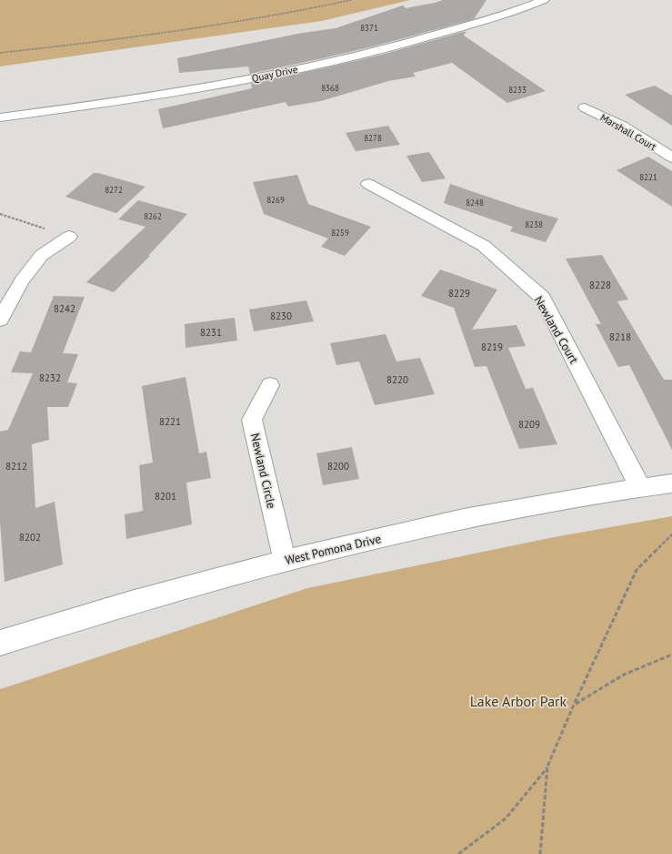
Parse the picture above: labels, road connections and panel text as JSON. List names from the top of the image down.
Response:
{
  "streets": {
    "street": [
      "Quay Drive",
      "Marshall Court",
      "Newland Court",
      "Newland Circle",
      "West Pomona Drive"
    ]
  },
  "crossings": [
    ["Newland Court", "West Pomona Drive"],
    ["Newland Circle", "West Pomona Drive"]
  ],
  "parks": ["Lake Arbor Park"],
  "house_numbers": [
    "8371",
    "8368",
    "8233",
    "8278",
    "8221",
    "8272",
    "8269",
    "8248",
    "8262",
    "8238",
    "8259",
    "8228",
    "8229",
    "8242",
    "8230",
    "8231",
    "8218",
    "8219",
    "8232",
    "8220",
    "8221",
    "8209",
    "8212",
    "8200",
    "8201",
    "8202"
  ]
}
